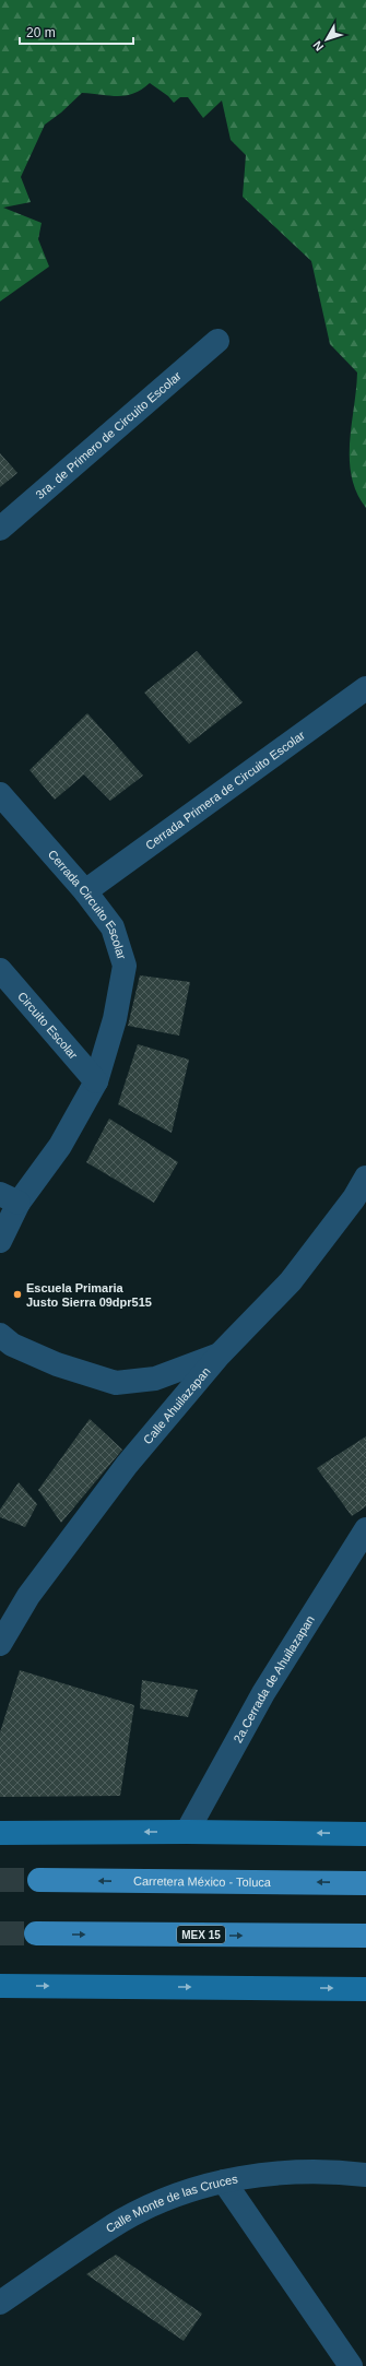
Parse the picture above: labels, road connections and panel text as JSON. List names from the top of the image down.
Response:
{
  "streets": {
    "main road": ["Carretera México - Toluca", "MEX 15"],
    "street": [
      "3ra. de Primero de Circuito Escolar",
      "Cerrada Primera de Circuito Escolar",
      "Cerrada Circuito Escolar",
      "Circuito Escolar",
      "Calle Ahuilazapan",
      "2a.Cerrada de Ahuilazapan",
      "Calle Monte de las Cruces"
    ]
  },
  "crossings": [
    ["Cerrada Primera de Circuito Escolar", "Cerrada Circuito Escolar"],
    ["Cerrada Circuito Escolar", "Circuito Escolar"]
  ],
  "places": ["Escuela Primaria Justo Sierra 09dpr515"],
  "scale_bar": "20 m",
  "north": "bottom left"
}
